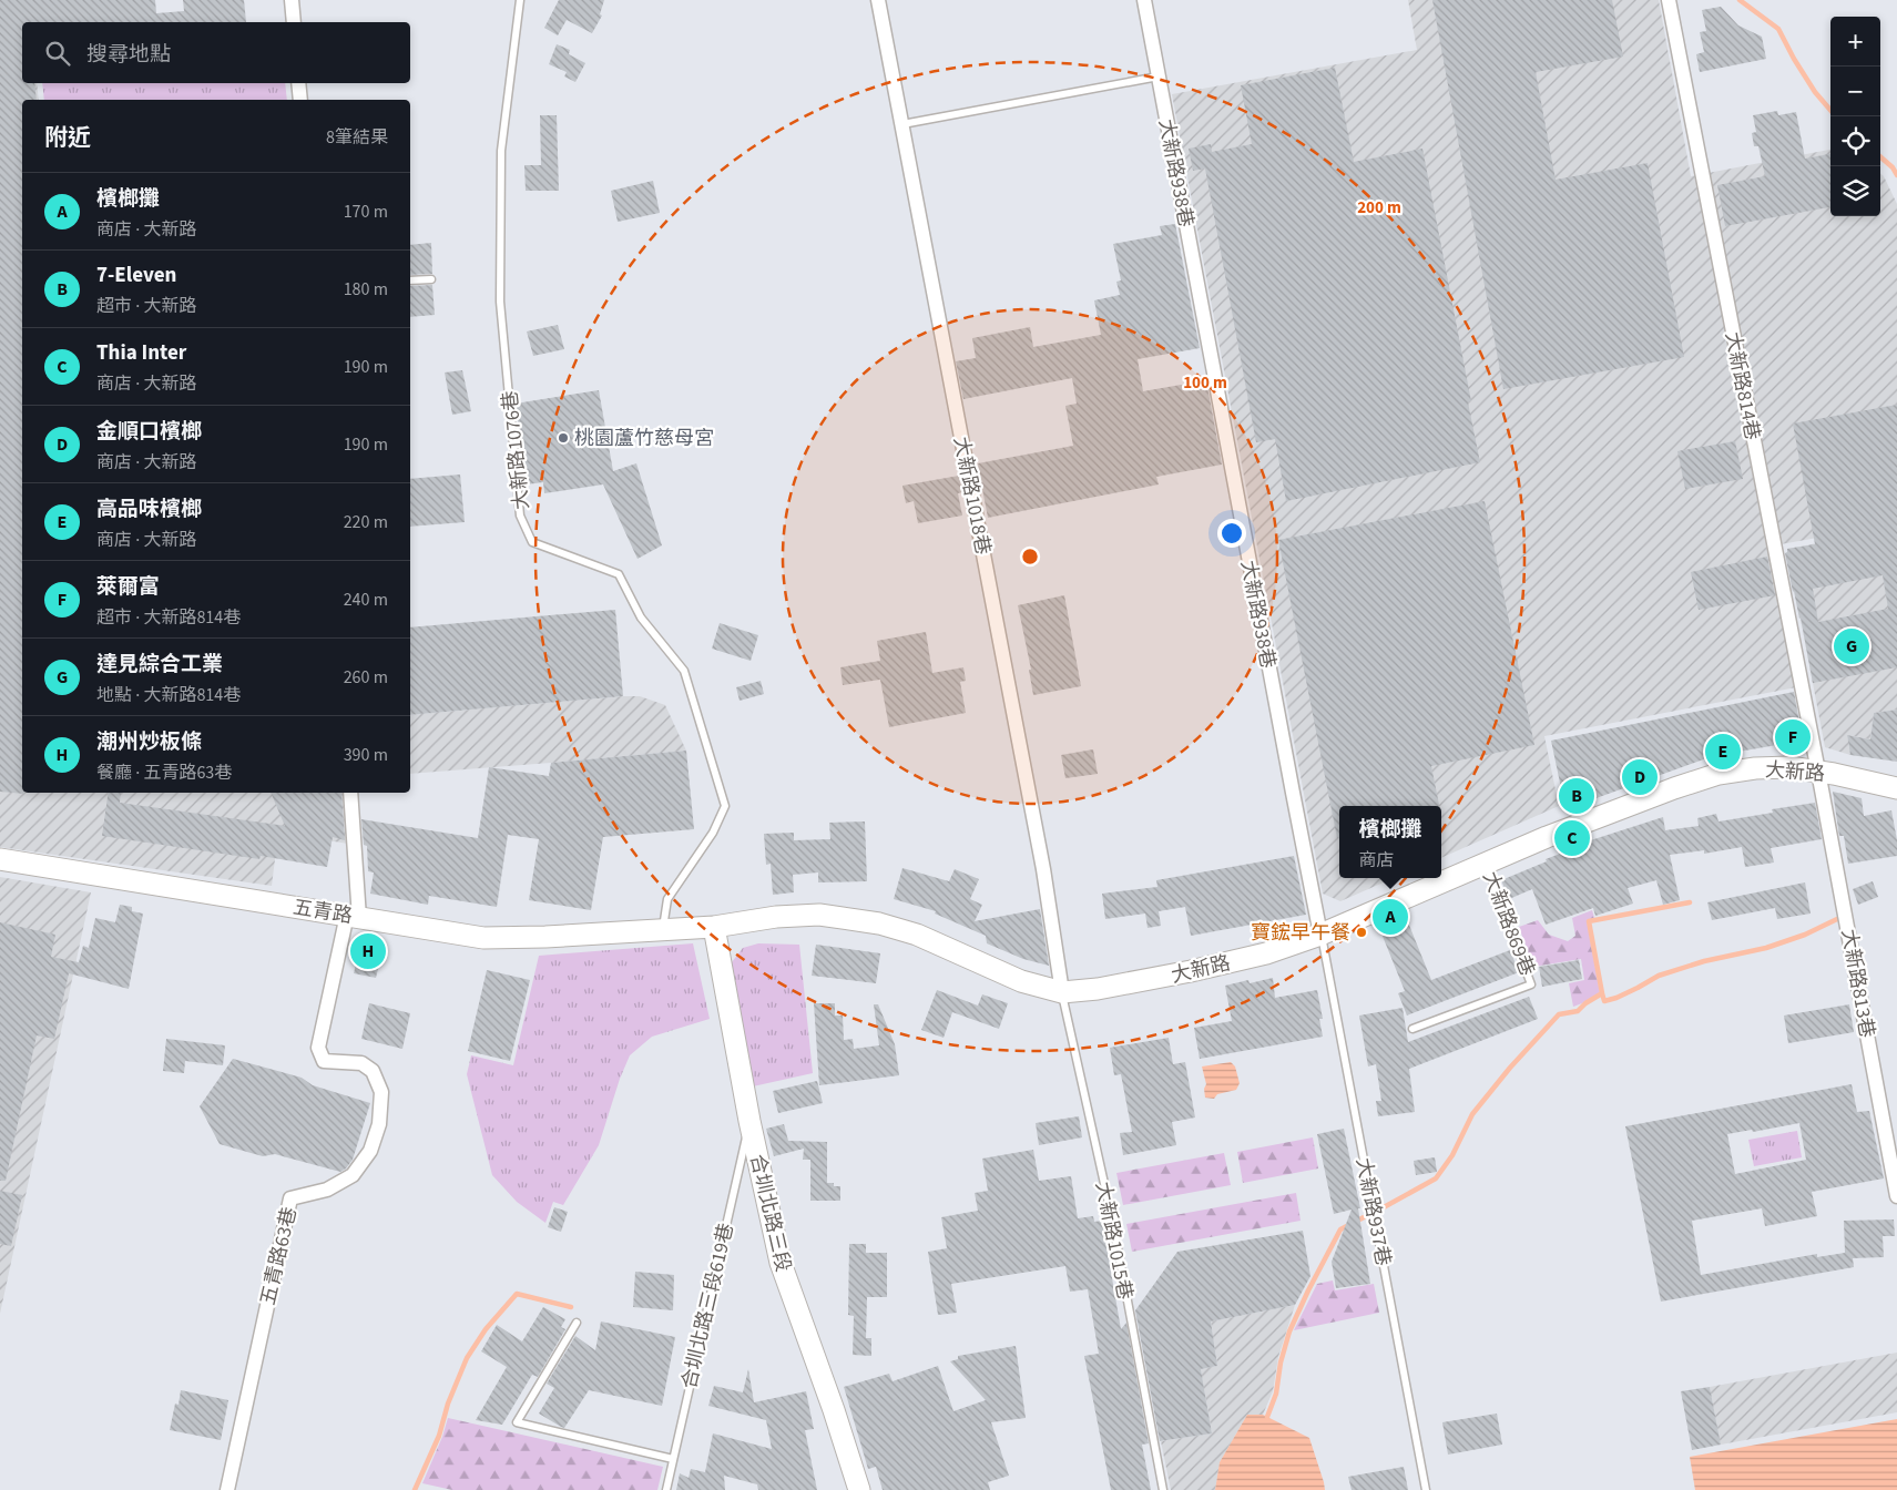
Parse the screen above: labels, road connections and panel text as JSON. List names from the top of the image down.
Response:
{
  "streets": {
    "street": [
      "大新路938巷",
      "大新路814巷",
      "大新路1018巷",
      "大新路",
      "五青路",
      "大新路813巷",
      "合圳北路三段",
      "五青路63巷"
    ],
    "lane": [
      "大新路1076巷",
      "大新路869巷",
      "大新路937巷",
      "大新路1015巷",
      "合圳北路三段619巷"
    ]
  },
  "crossings": [
    ["大新路938巷", "大新路"],
    ["大新路938巷", "大新路937巷"],
    ["大新路814巷", "大新路"],
    ["大新路814巷", "大新路813巷"],
    ["大新路1076巷", "五青路"],
    ["大新路1018巷", "大新路"],
    ["大新路1018巷", "大新路1015巷"],
    ["大新路", "五青路"],
    ["大新路", "大新路869巷"],
    ["大新路", "大新路813巷"],
    ["大新路", "大新路937巷"],
    ["大新路", "合圳北路三段"],
    ["大新路", "大新路1015巷"],
    ["五青路", "合圳北路三段"],
    ["五青路", "五青路63巷"],
    ["合圳北路三段", "合圳北路三段619巷"]
  ],
  "places": ["桃園蘆竹慈母宮", "寶鋐早午餐"],
  "page": {
    "map_buttons": ["+", "−"],
    "search": "搜尋地點",
    "heading": ["附近", "8筆結果"],
    "list": [
      {
        "mark": "A",
        "name": "檳榔攤",
        "note": "商店 · 大新路",
        "value": "170 m"
      },
      {
        "mark": "B",
        "name": "7-Eleven",
        "note": "超市 · 大新路",
        "value": "180 m"
      },
      {
        "mark": "C",
        "name": "Thia Inter",
        "note": "商店 · 大新路",
        "value": "190 m"
      },
      {
        "mark": "D",
        "name": "金順口檳榔",
        "note": "商店 · 大新路",
        "value": "190 m"
      },
      {
        "mark": "E",
        "name": "高品味檳榔",
        "note": "商店 · 大新路",
        "value": "220 m"
      },
      {
        "mark": "F",
        "name": "萊爾富",
        "note": "超市 · 大新路814巷",
        "value": "240 m"
      },
      {
        "mark": "G",
        "name": "達見綜合工業",
        "note": "地點 · 大新路814巷",
        "value": "260 m"
      },
      {
        "mark": "H",
        "name": "潮州炒板條",
        "note": "餐廳 · 五青路63巷",
        "value": "390 m"
      }
    ],
    "pins": [
      "G",
      "F",
      "E",
      "D",
      "B",
      "C",
      "A",
      "H"
    ],
    "popup": ["檳榔攤", "商店"]
  },
  "rings": ["200 m", "100 m"]
}
